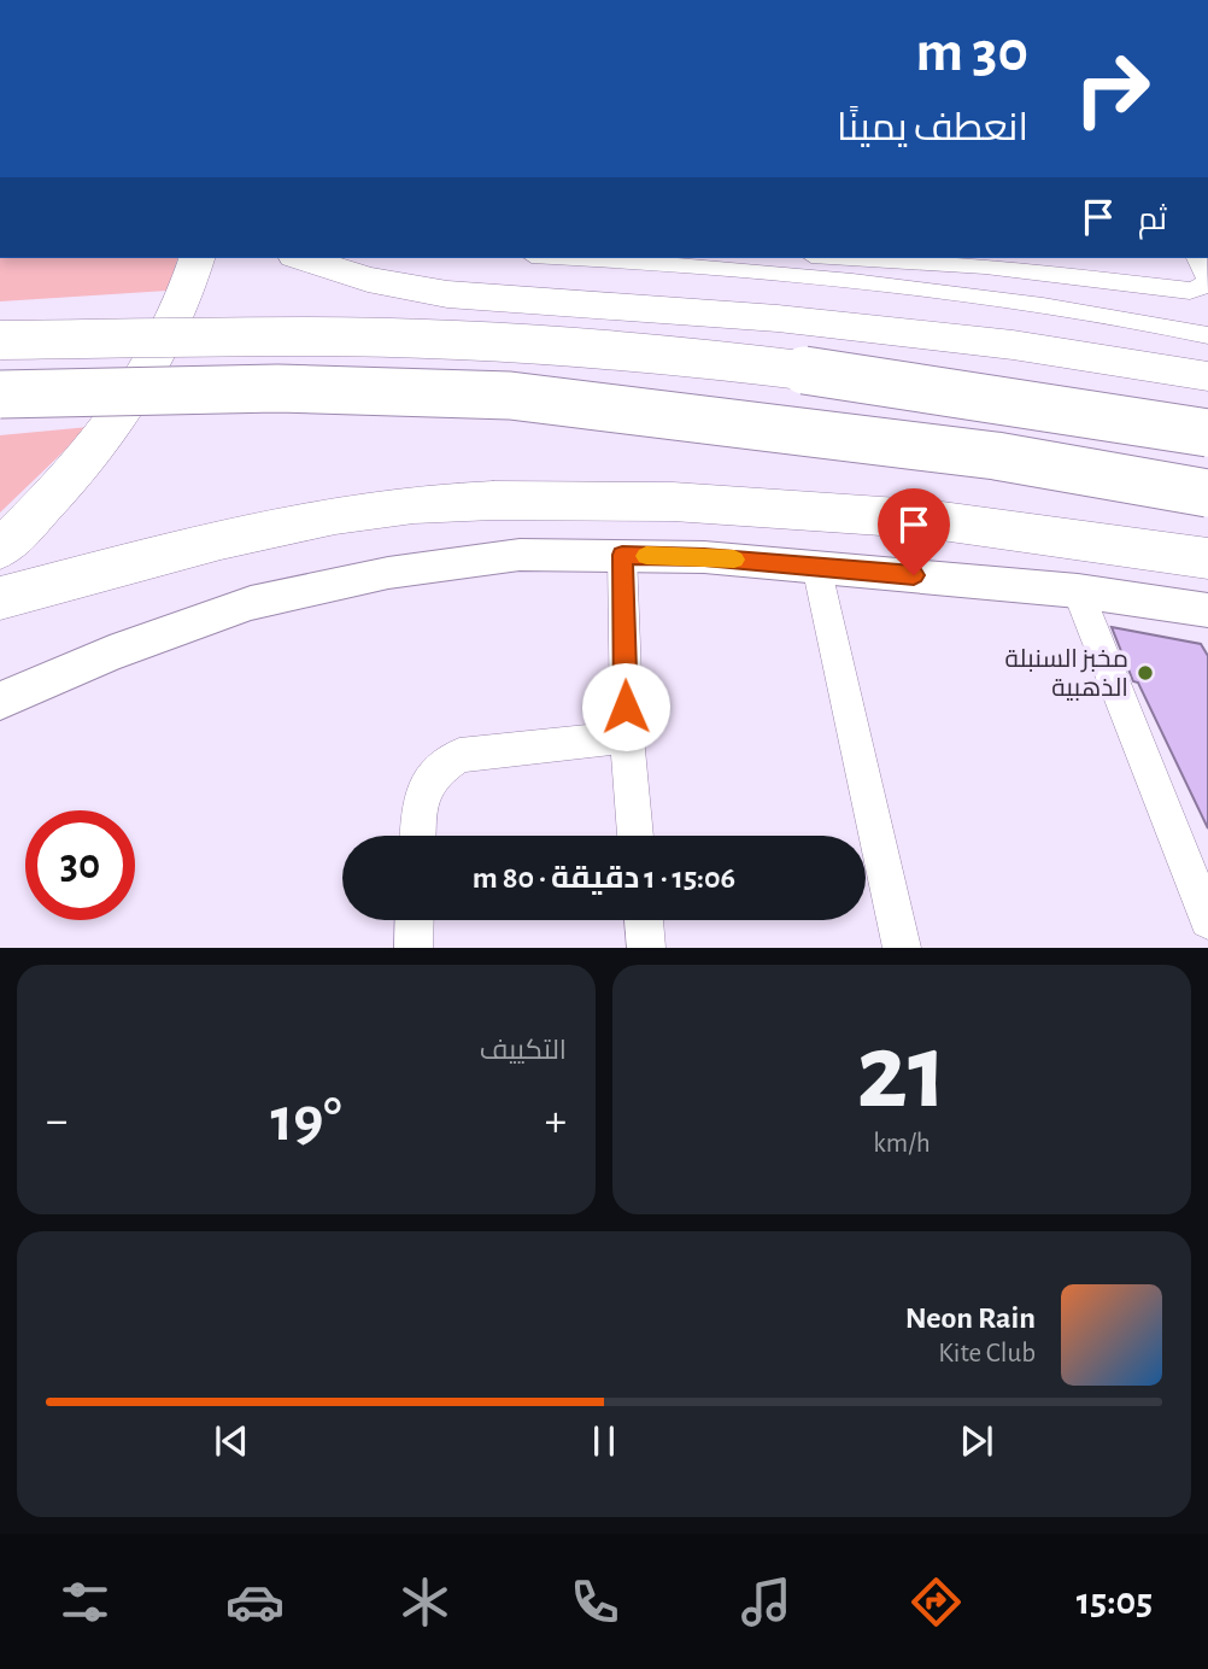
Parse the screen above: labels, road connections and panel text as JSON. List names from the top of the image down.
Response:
{
  "places": ["مخبز السنبلة الذهبية"],
  "page": {
    "turn": ["30 m", "انعطف يمينًا"],
    "then": "ثم",
    "limit": "30",
    "trip": "15:06 · 1 دقيقة · 80 m",
    "tile": [
      ["21", "km/h"],
      "التكييف"
    ],
    "heat": ["−", "19°", "+"],
    "song": ["Neon Rain", "Kite Club"],
    "tabs": "15:05"
  }
}
